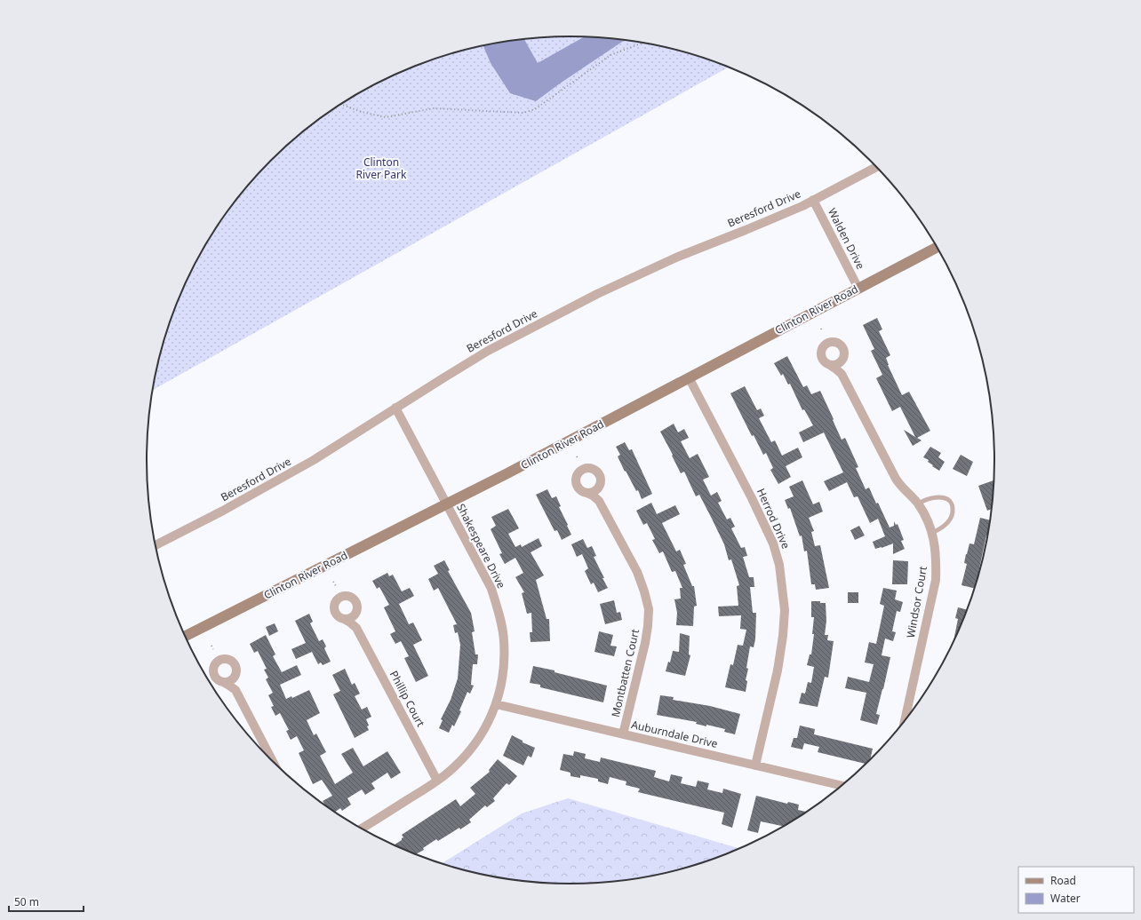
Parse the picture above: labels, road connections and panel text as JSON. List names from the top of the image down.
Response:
{
  "streets": {
    "street": [
      "Beresford Drive",
      "Walden Drive",
      "Clinton River Road",
      "Herrod Drive",
      "Shakespeare Drive",
      "Windsor Court",
      "Montbatten Court",
      "Phillip Court",
      "Auburndale Drive"
    ]
  },
  "crossings": [
    ["Beresford Drive", "Walden Drive"],
    ["Beresford Drive", "Shakespeare Drive"],
    ["Walden Drive", "Clinton River Road"],
    ["Clinton River Road", "Herrod Drive"],
    ["Clinton River Road", "Shakespeare Drive"],
    ["Herrod Drive", "Auburndale Drive"],
    ["Shakespeare Drive", "Phillip Court"],
    ["Shakespeare Drive", "Auburndale Drive"],
    ["Montbatten Court", "Auburndale Drive"]
  ],
  "parks": ["Clinton River Park"],
  "legend": ["Road", "Water"],
  "scale_bar": "50 m"
}
